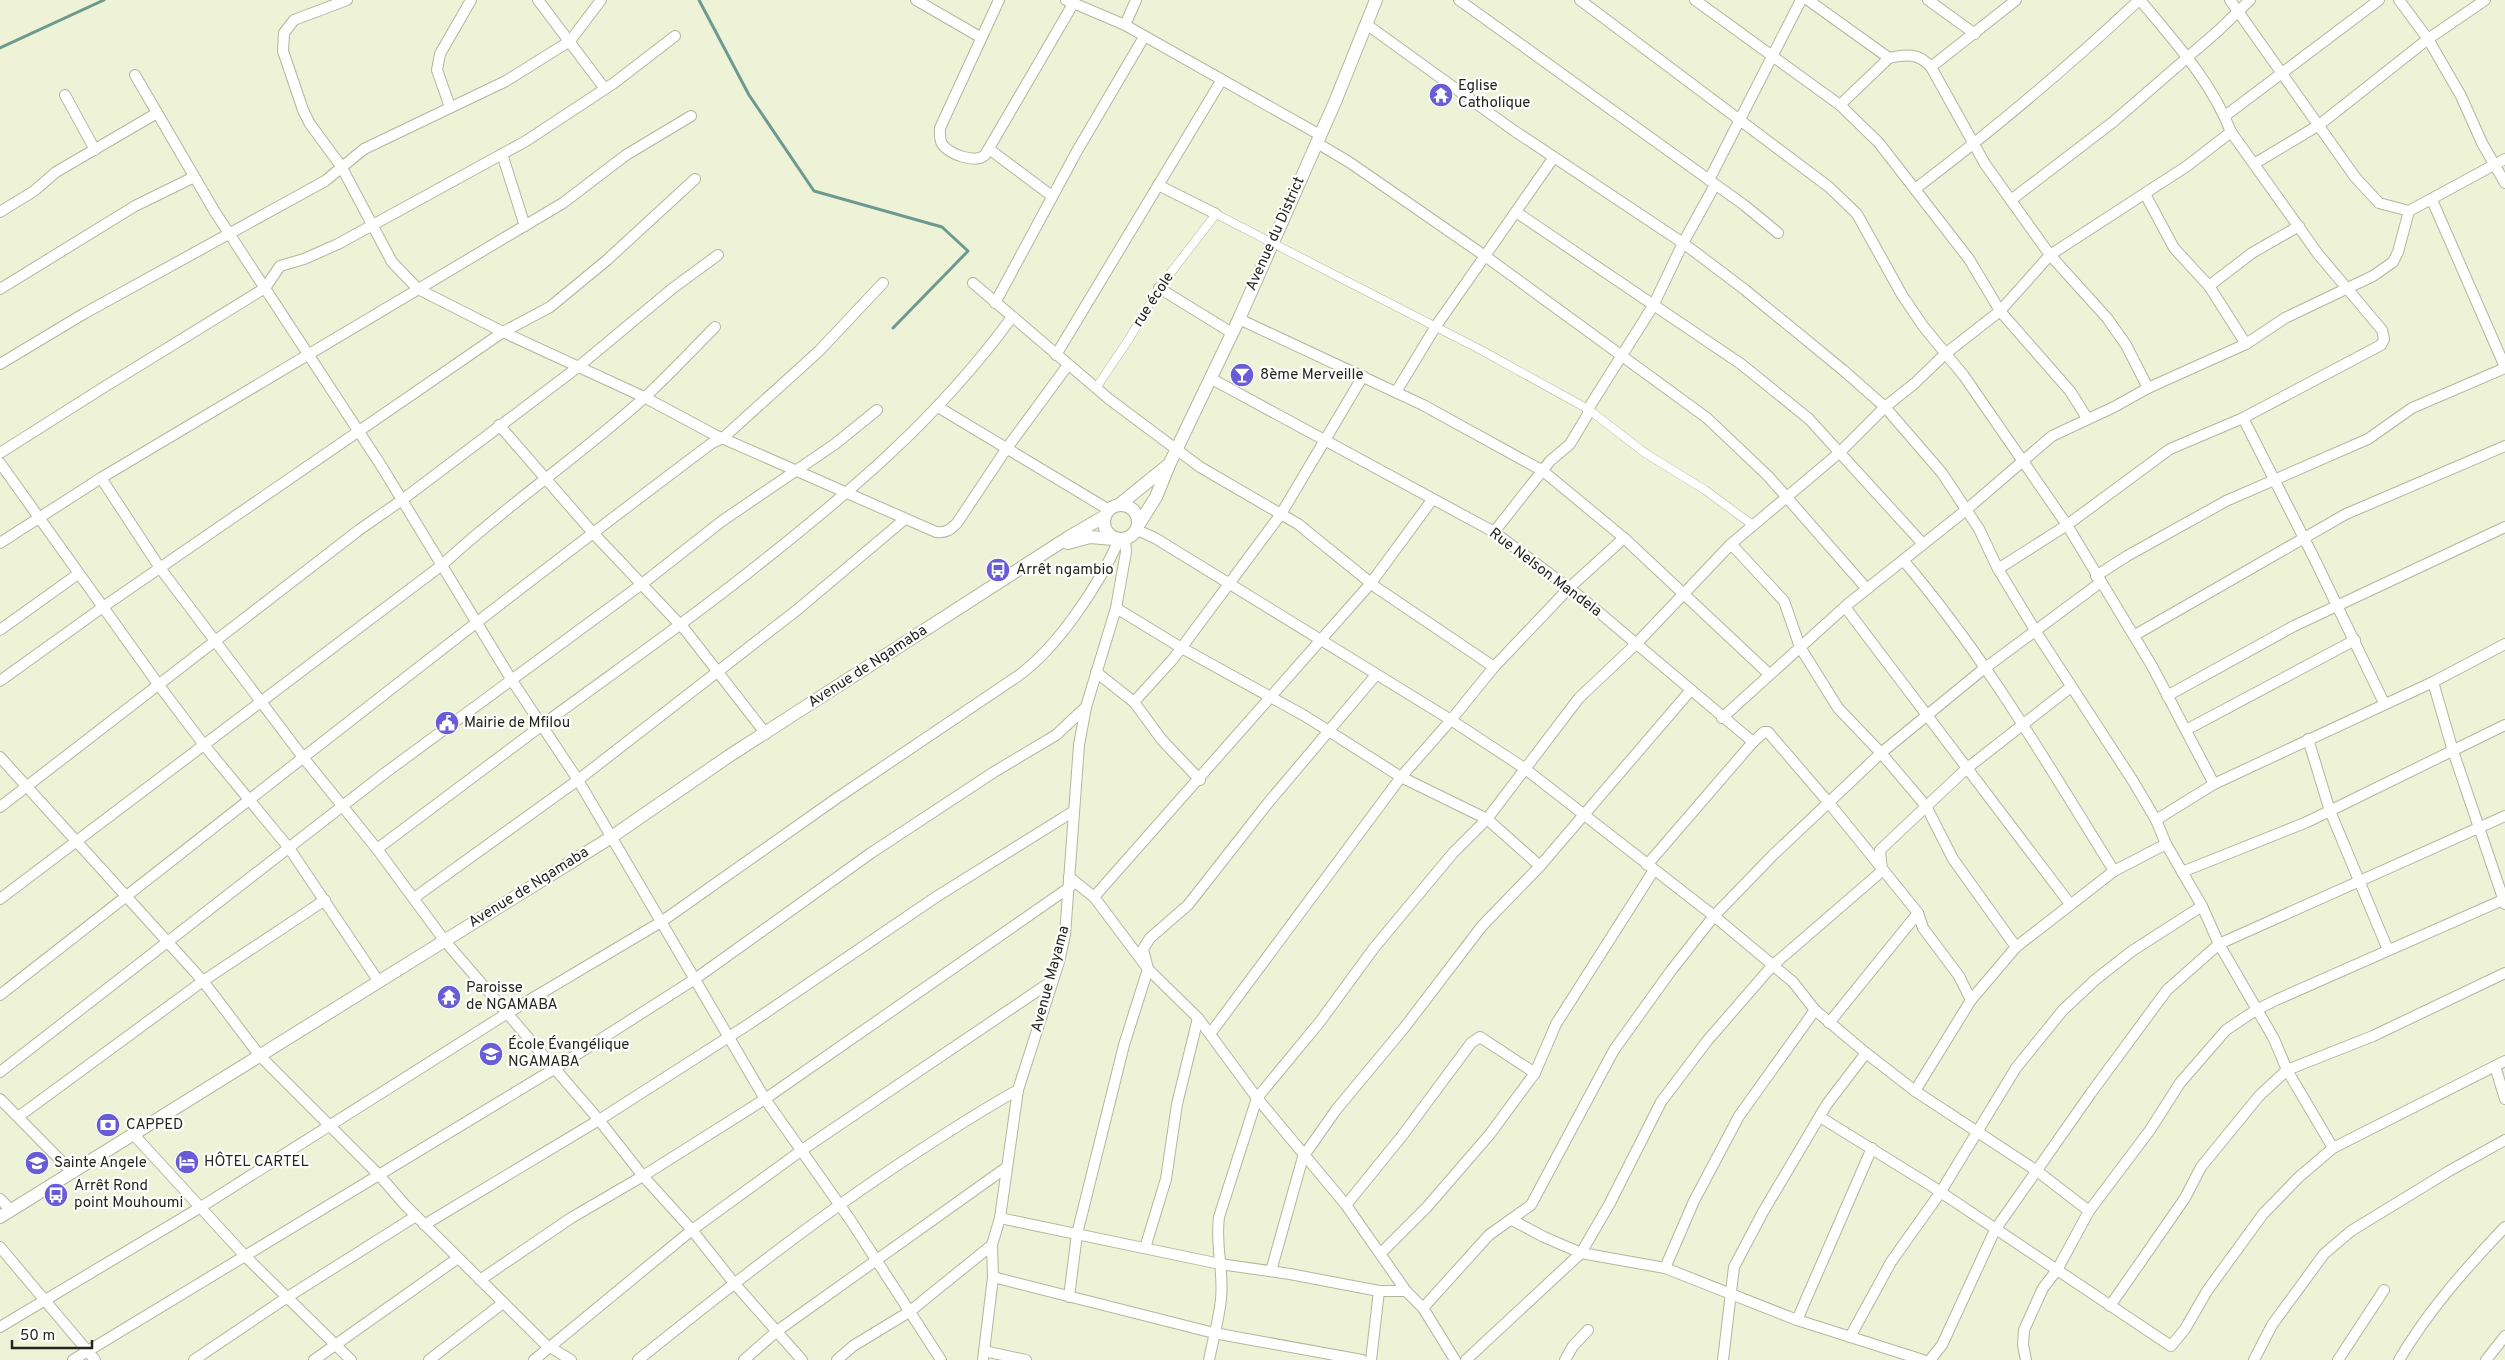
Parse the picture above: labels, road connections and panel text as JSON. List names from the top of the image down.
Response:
{
  "streets": {
    "street": [
      "Avenue du District",
      "rue école",
      "Rue Nelson Mandela",
      "Avenue de Ngamaba",
      "Avenue Mayama"
    ]
  },
  "crossings": [
    ["Avenue du District", "Rue Nelson Mandela"],
    ["Avenue du District", "Avenue de Ngamaba"],
    ["Avenue du District", "Avenue Mayama"],
    ["Avenue de Ngamaba", "Avenue Mayama"]
  ],
  "places": {
    "temple": ["Eglise Catholique", "Paroisse de NGAMABA"],
    "bar": ["8ème Merveille"],
    "bus stop": ["Arrêt ngambio", "Arrêt Rond point Mouhoumi"],
    "public building": ["Mairie de Mfilou"],
    "school or university": ["École Évangélique NGAMABA", "Sainte Angele"],
    "bank": ["CAPPED"],
    "hotel": ["HÔTEL CARTEL"]
  },
  "scale_bar": "50 m"
}
